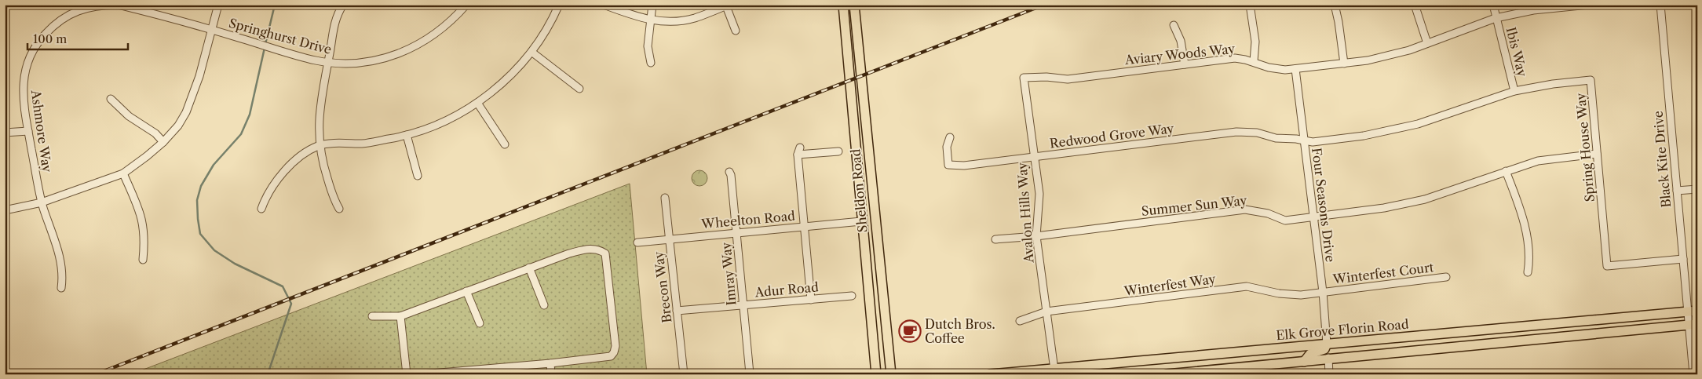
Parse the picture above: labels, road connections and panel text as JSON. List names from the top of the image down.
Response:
{
  "streets": {
    "main road": ["Sheldon Road", "Elk Grove Florin Road"],
    "street": [
      "Springhurst Drive",
      "Ibis Way",
      "Aviary Woods Way",
      "Ashmore Way",
      "Redwood Grove Way",
      "Spring House Way",
      "Black Kite Drive",
      "Four Seasons Drive",
      "Summer Sun Way",
      "Avalon Hills Way",
      "Wheelton Road",
      "Winterfest Court",
      "Imray Way",
      "Winterfest Way",
      "Brecon Way",
      "Adur Road"
    ]
  },
  "crossings": [
    ["Springhurst Drive", "Ashmore Way"],
    ["Ibis Way", "Aviary Woods Way"],
    ["Ibis Way", "Spring House Way"],
    ["Aviary Woods Way", "Four Seasons Drive"],
    ["Aviary Woods Way", "Avalon Hills Way"],
    ["Redwood Grove Way", "Spring House Way"],
    ["Redwood Grove Way", "Four Seasons Drive"],
    ["Redwood Grove Way", "Avalon Hills Way"],
    ["Spring House Way", "Black Kite Drive"],
    ["Spring House Way", "Four Seasons Drive"],
    ["Spring House Way", "Summer Sun Way"],
    ["Black Kite Drive", "Elk Grove Florin Road"],
    ["Sheldon Road", "Wheelton Road"],
    ["Four Seasons Drive", "Summer Sun Way"],
    ["Four Seasons Drive", "Winterfest Court"],
    ["Four Seasons Drive", "Winterfest Way"],
    ["Four Seasons Drive", "Elk Grove Florin Road"],
    ["Summer Sun Way", "Avalon Hills Way"],
    ["Avalon Hills Way", "Winterfest Way"],
    ["Avalon Hills Way", "Elk Grove Florin Road"],
    ["Wheelton Road", "Imray Way"],
    ["Wheelton Road", "Brecon Way"],
    ["Winterfest Court", "Winterfest Way"],
    ["Imray Way", "Adur Road"],
    ["Brecon Way", "Adur Road"]
  ],
  "places": {
    "cafe": ["Dutch Bros. Coffee"]
  },
  "scale_bar": "100 m"
}
